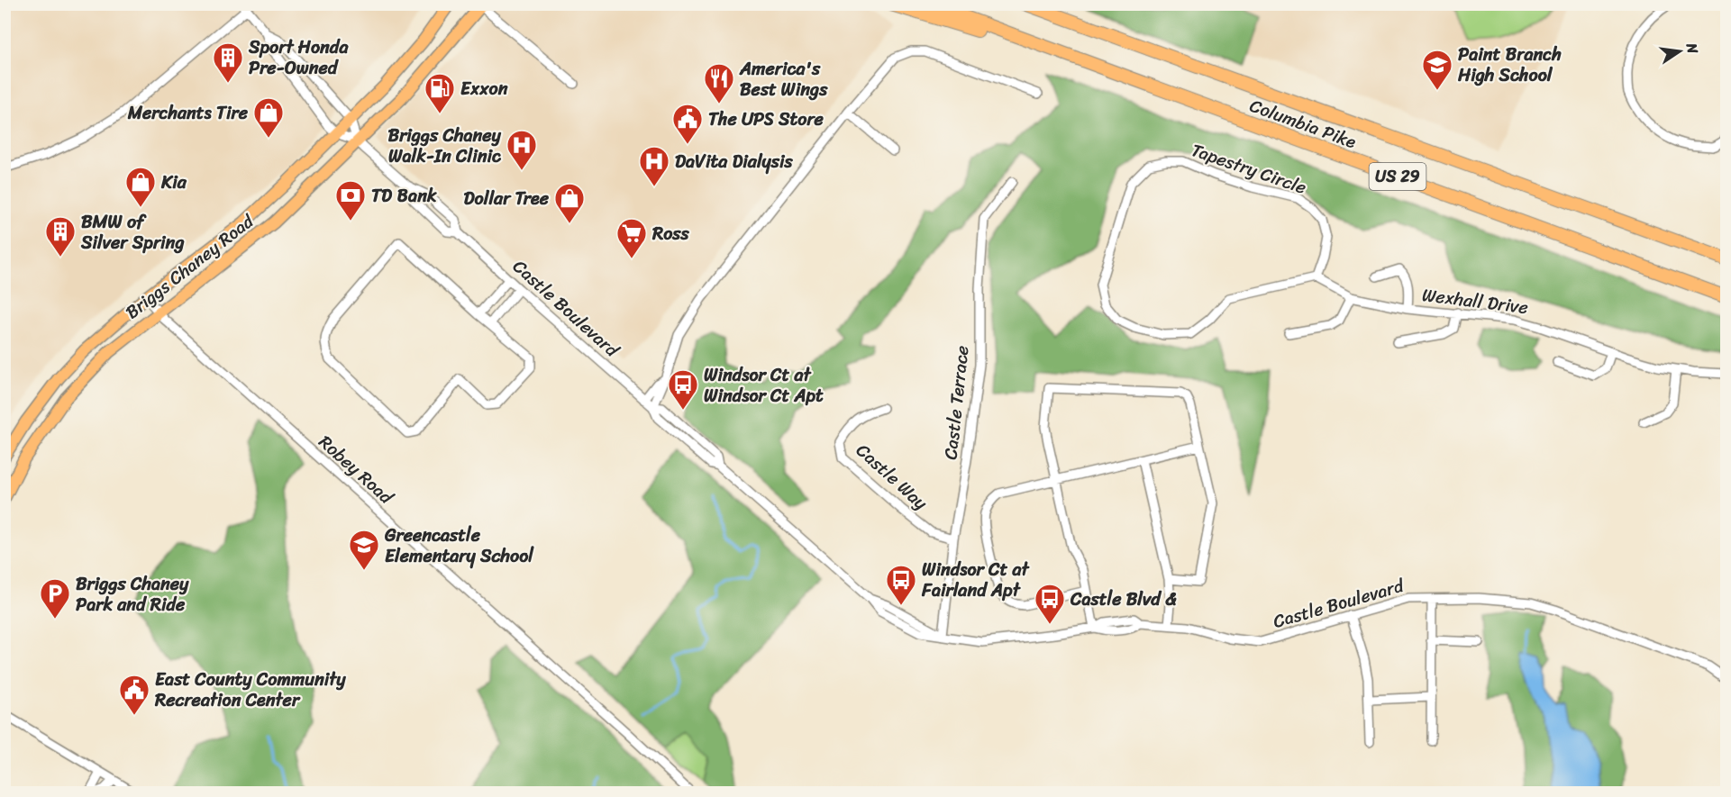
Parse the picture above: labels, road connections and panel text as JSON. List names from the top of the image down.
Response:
{
  "streets": {
    "highway": ["Columbia Pike", "US 29"],
    "main road": ["Briggs Chaney Road"],
    "street": [
      "Tapestry Circle",
      "Wexhall Drive",
      "Castle Boulevard",
      "Castle Terrace",
      "Robey Road",
      "Castle Way"
    ]
  },
  "crossings": [
    ["Tapestry Circle", "Wexhall Drive"],
    ["Briggs Chaney Road", "Castle Boulevard"],
    ["Briggs Chaney Road", "Robey Road"],
    ["Castle Boulevard", "Castle Terrace"],
    ["Castle Terrace", "Castle Way"]
  ],
  "places": {
    "building": ["Sport Honda Pre-Owned", "BMW of Silver Spring"],
    "school or university": ["Paint Branch High School", "Greencastle Elementary School"],
    "restaurant": ["America's Best Wings"],
    "fuel station": ["Exxon"],
    "shop": ["Merchants Tire", "Kia", "Dollar Tree"],
    "public building": ["The UPS Store", "East County Community Recreation Center"],
    "hospital": ["Briggs Chaney Walk-In Clinic", "DaVita Dialysis"],
    "bank": ["TD Bank"],
    "supermarket": ["Ross"],
    "bus stop": ["Windsor Ct at Windsor Ct Apt", "Windsor Ct at Fairland Apt", "Castle Blvd &"],
    "parking": ["Briggs Chaney Park and Ride"]
  },
  "north": "right"
}
